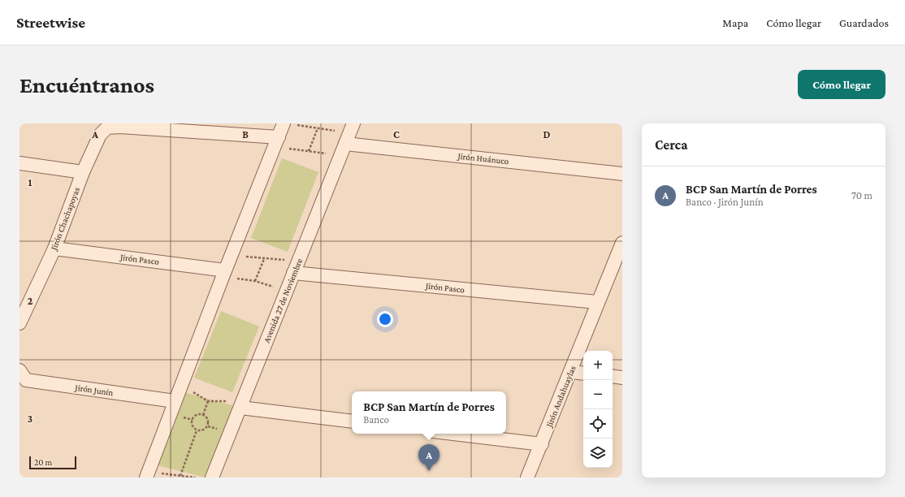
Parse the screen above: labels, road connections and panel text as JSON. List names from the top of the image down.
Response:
{
  "streets": {
    "street": [
      "Jirón Huánuco",
      "Jirón Chachapoyas",
      "Jirón Pasco",
      "Avenida 27 de Noviembre",
      "Jirón Junín",
      "Jirón Andahuaylas"
    ]
  },
  "crossings": [
    ["Jirón Huánuco", "Avenida 27 de Noviembre"],
    ["Jirón Chachapoyas", "Jirón Pasco"],
    ["Jirón Pasco", "Avenida 27 de Noviembre"],
    ["Jirón Pasco", "Jirón Andahuaylas"]
  ],
  "scale_bar": "20 m",
  "page": {
    "header": "Streetwise",
    "nav": ["Mapa", "Cómo llegar", "Guardados"],
    "buttons": "Cómo llegar",
    "title": "Encuéntranos",
    "heading": "Cerca",
    "list": [
      {
        "mark": "A",
        "name": "BCP San Martín de Porres",
        "note": "Banco · Jirón Junín",
        "value": "70 m"
      }
    ],
    "map_buttons": ["+", "−"],
    "popup": ["BCP San Martín de Porres", "Banco"],
    "pins": "A",
    "scale": "20 m"
  },
  "grid": {
    "columns": [
      "A",
      "B",
      "C",
      "D"
    ],
    "rows": ["1", "2", "3"]
  }
}
